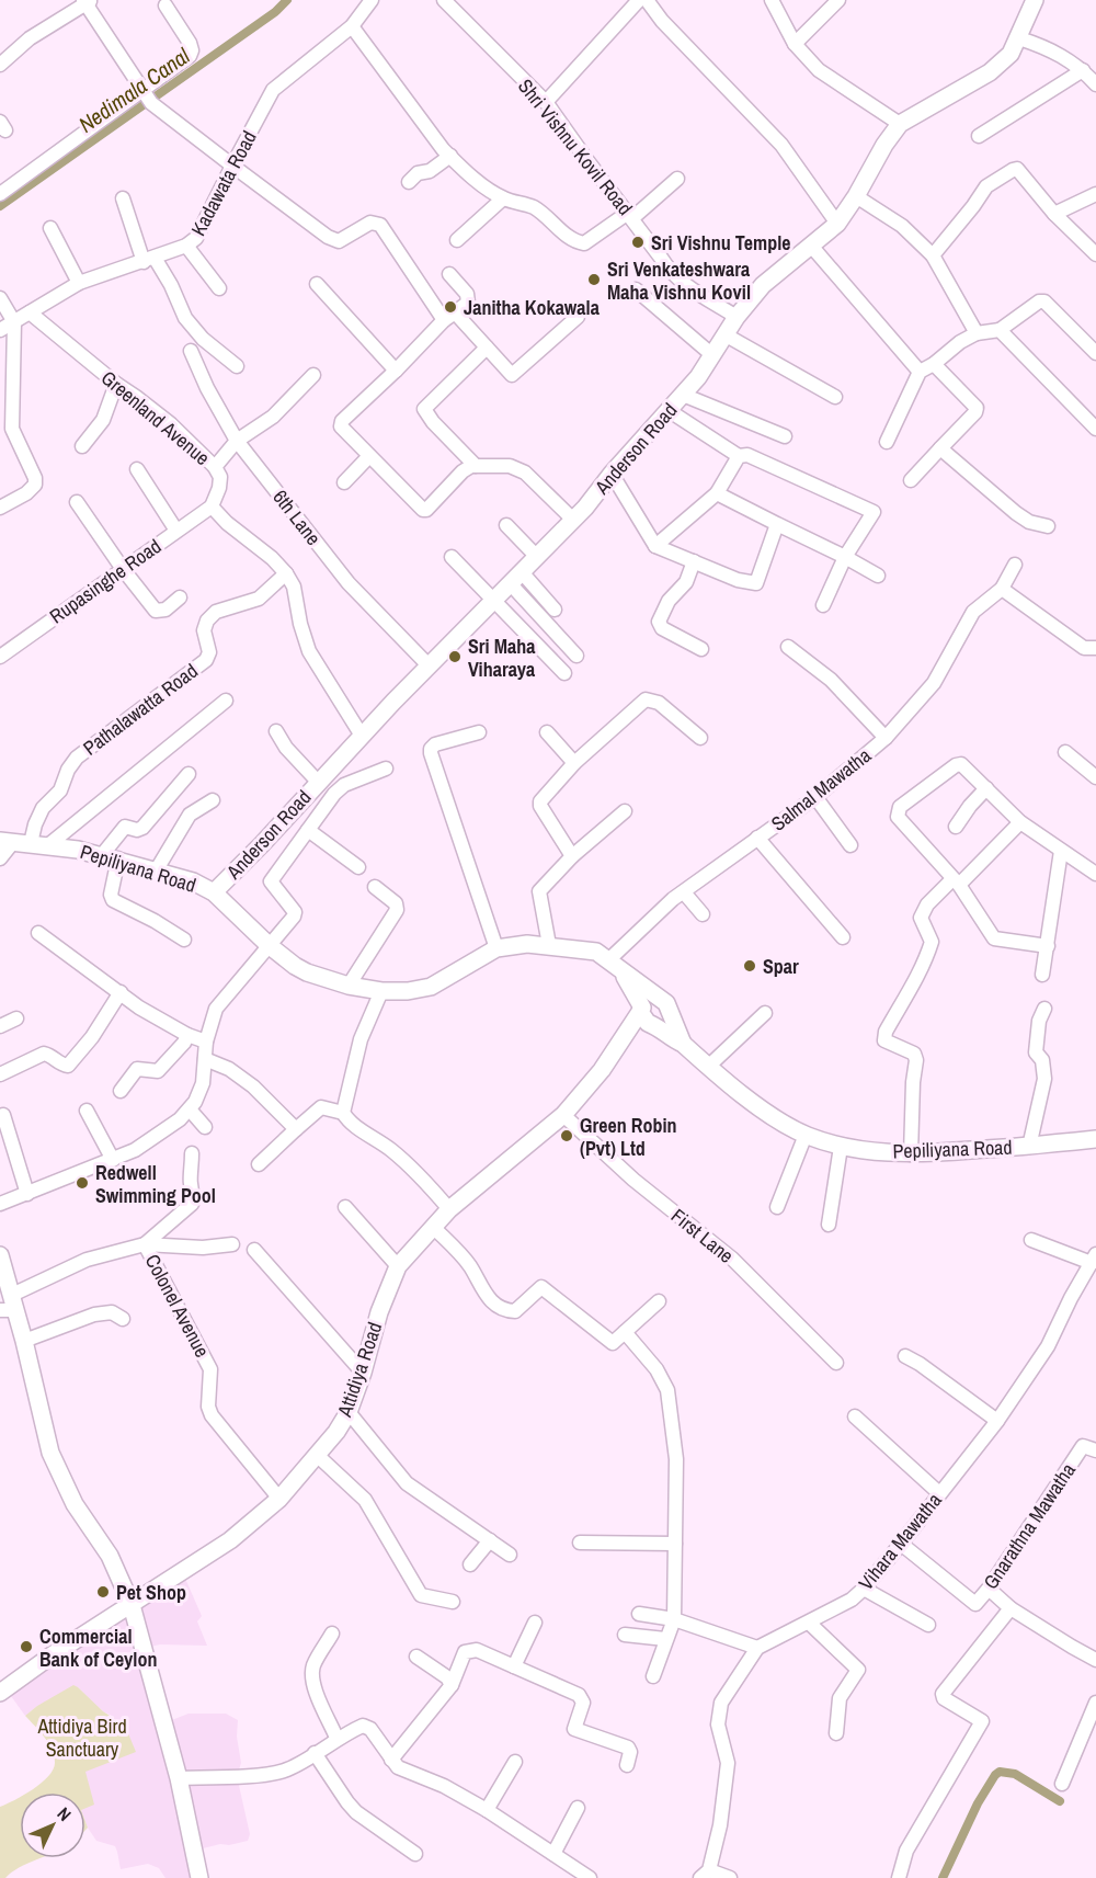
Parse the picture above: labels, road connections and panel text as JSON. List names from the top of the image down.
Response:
{
  "streets": {
    "main road": ["Anderson Road", "Pepiliyana Road", "Attidiya Road"],
    "street": [
      "Shri Vishnu Kovil Road",
      "Kadawata Road",
      "Greenland Avenue",
      "6th Lane",
      "Rupasinghe Road",
      "Pathalawatta Road",
      "Salmal Mawatha",
      "First Lane",
      "Colonel Avenue",
      "Gnarathna Mawatha",
      "Vihara Mawatha"
    ]
  },
  "crossings": [
    ["Shri Vishnu Kovil Road", "Anderson Road"],
    ["Kadawata Road", "Greenland Avenue"],
    ["Greenland Avenue", "Rupasinghe Road"],
    ["Anderson Road", "6th Lane"],
    ["Anderson Road", "Pepiliyana Road"],
    ["Pathalawatta Road", "Pepiliyana Road"],
    ["Salmal Mawatha", "Pepiliyana Road"],
    ["Pepiliyana Road", "Attidiya Road"],
    ["First Lane", "Attidiya Road"],
    ["Colonel Avenue", "Attidiya Road"],
    ["Gnarathna Mawatha", "Vihara Mawatha"]
  ],
  "water": ["Nedimala Canal"],
  "parks": ["Attidiya Bird Sanctuary"],
  "places": [
    "Sri Vishnu Temple",
    "Sri Venkateshwara Maha Vishnu Kovil",
    "Janitha Kokawala",
    "Sri Maha Viharaya",
    "Spar",
    "Green Robin (Pvt) Ltd",
    "Redwell Swimming Pool",
    "Pet Shop",
    "Commercial Bank of Ceylon"
  ],
  "north": "top right"
}
